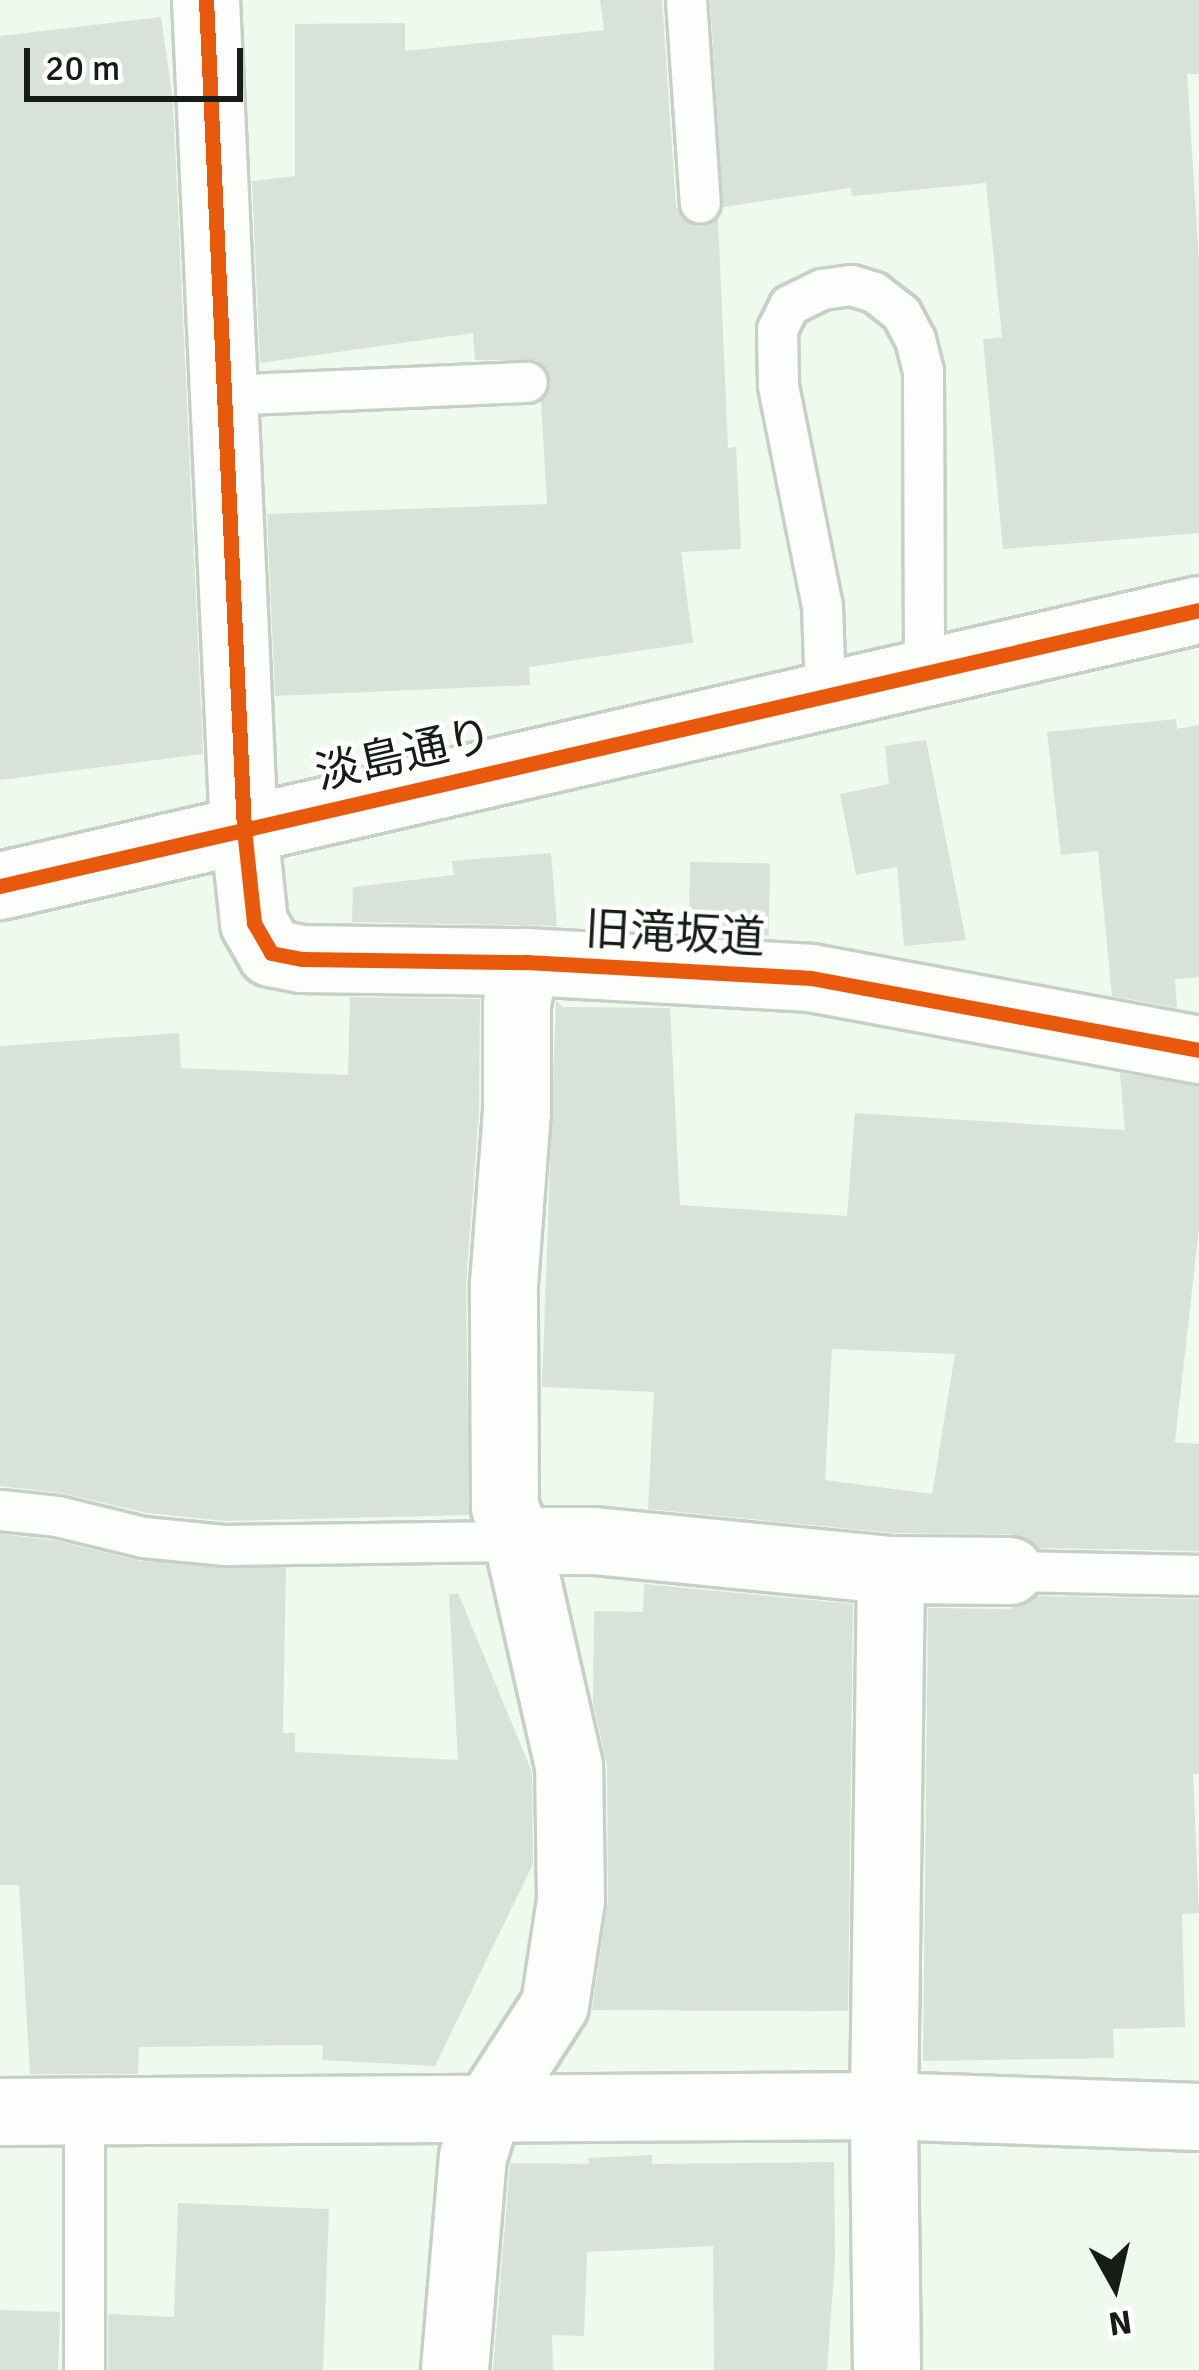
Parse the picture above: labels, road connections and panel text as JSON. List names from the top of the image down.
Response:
{
  "streets": {
    "street": ["淡島通り", "旧滝坂道"]
  },
  "crossings": [
    ["淡島通り", "旧滝坂道"]
  ],
  "scale_bar": "20 m",
  "north": "bottom"
}
